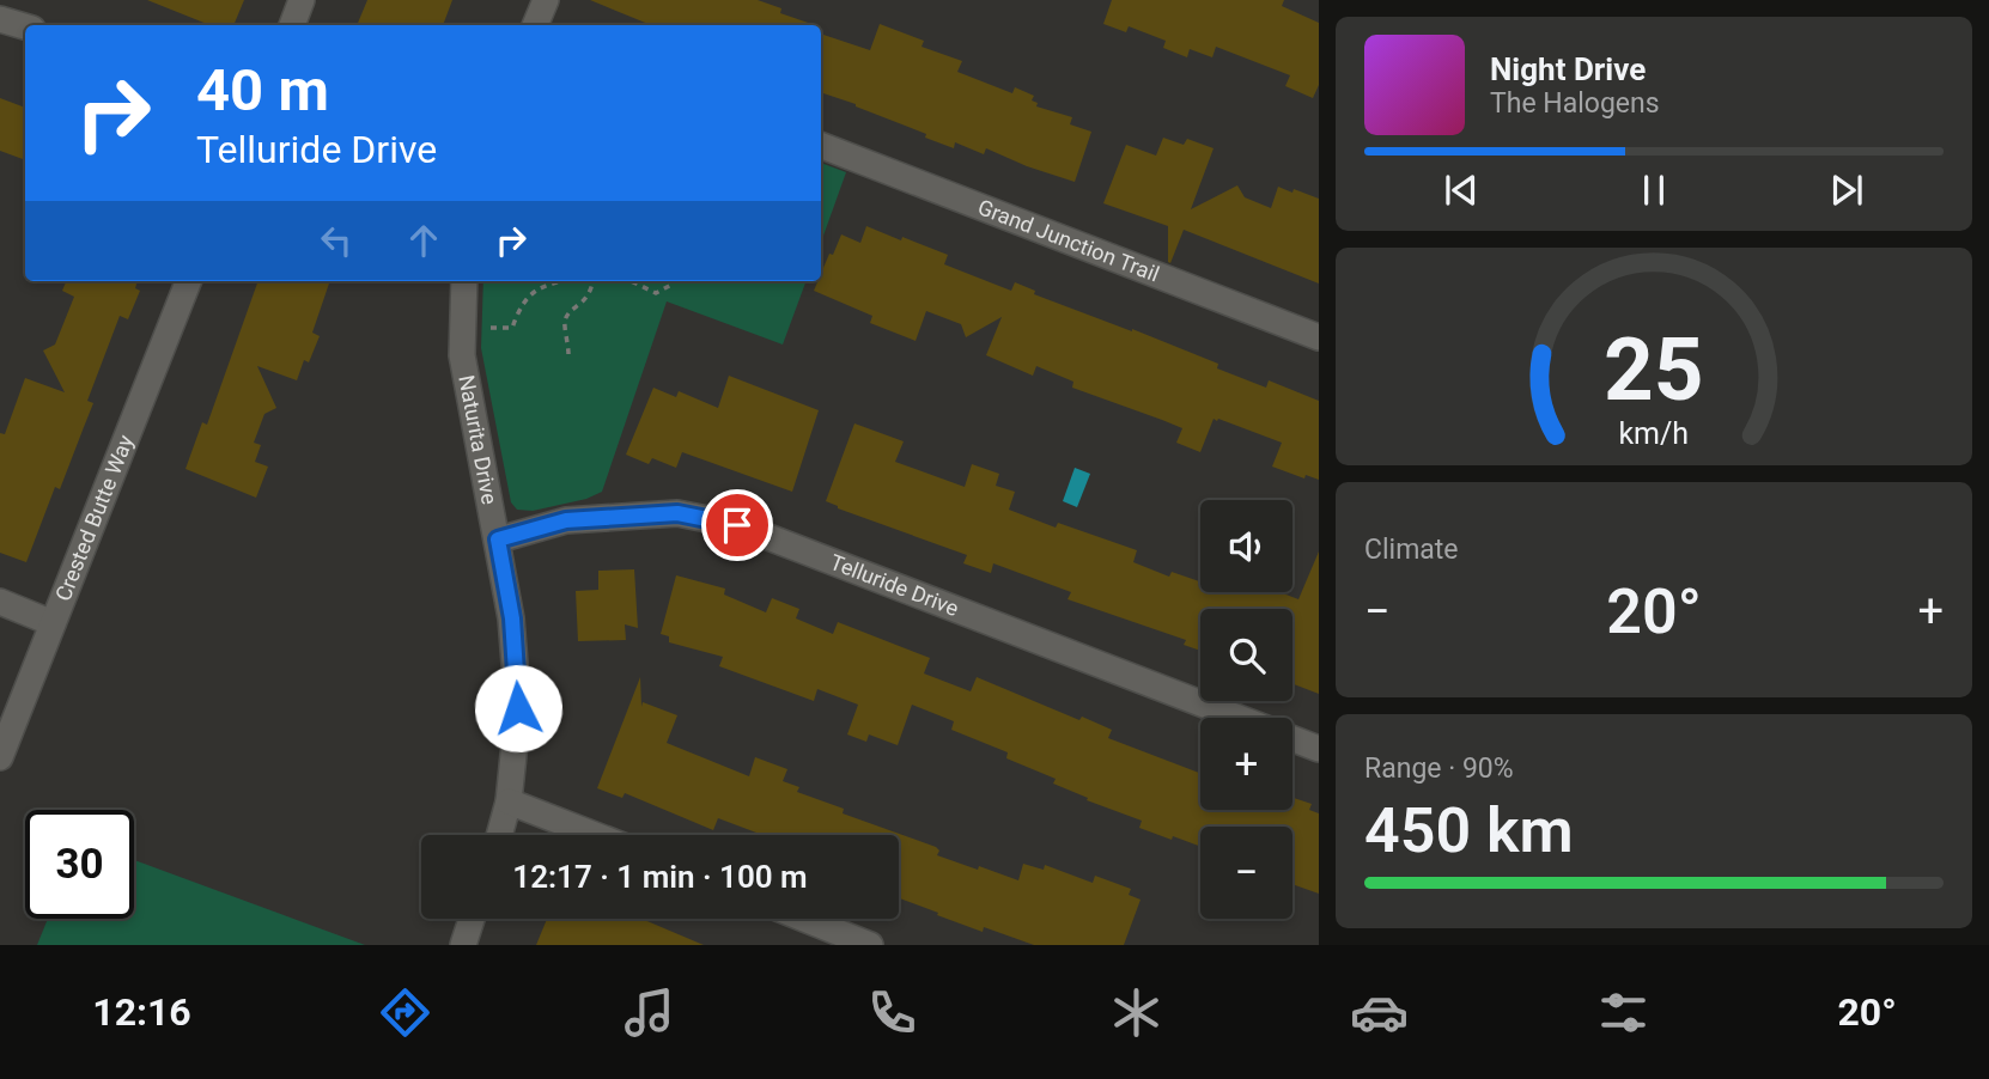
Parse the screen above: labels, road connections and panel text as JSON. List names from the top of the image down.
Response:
{
  "streets": {
    "street": [
      "Grand Junction Trail",
      "Naturita Drive",
      "Crested Butte Way",
      "Telluride Drive"
    ]
  },
  "crossings": [
    ["Naturita Drive", "Telluride Drive"]
  ],
  "page": {
    "turn": ["40 m", "Telluride Drive"],
    "song": ["Night Drive", "The Halogens"],
    "tile": [
      "Climate",
      ["Range · 90%", "450 km"]
    ],
    "map_buttons": ["+", "−"],
    "heat": ["−", "20°", "+"],
    "limit": "30",
    "trip": "12:17 · 1 min · 100 m",
    "tabs": ["12:16", "20°"],
    "gauge": ["25", "km/h"]
  }
}
